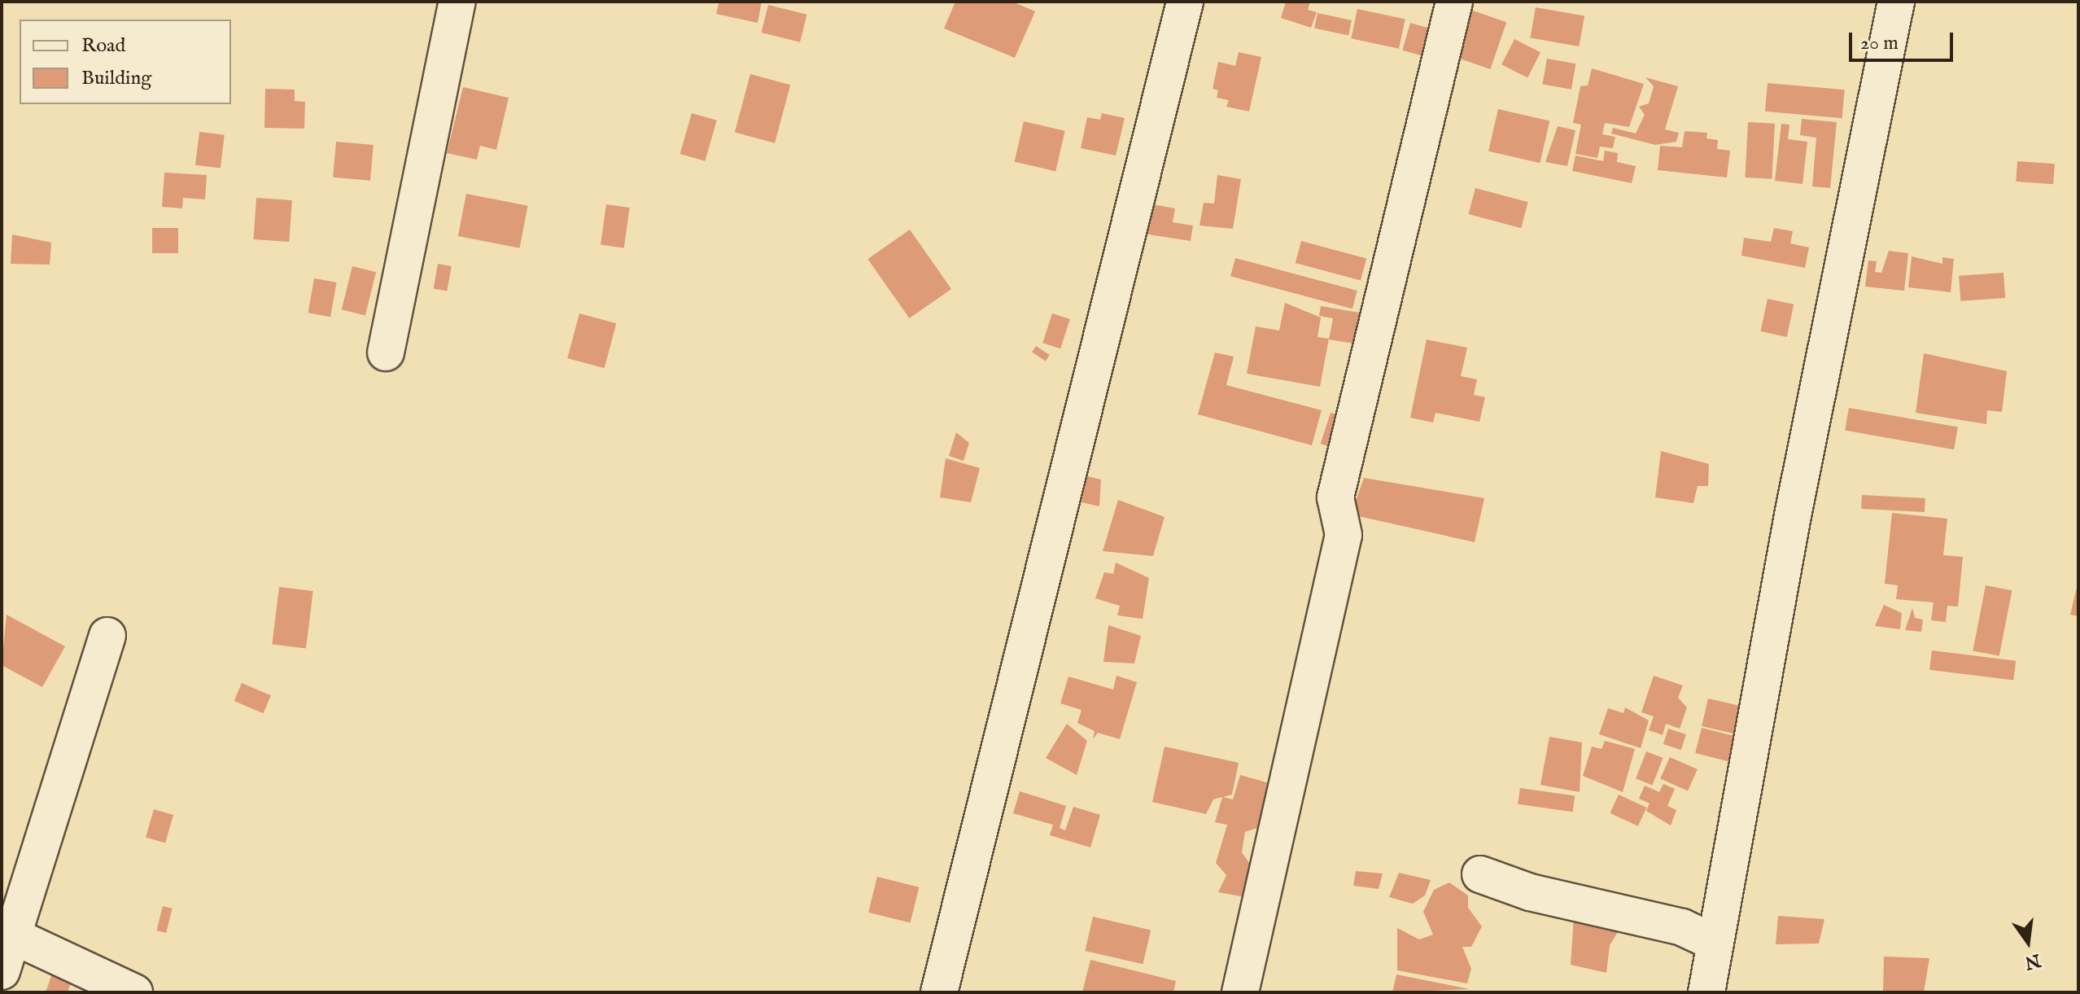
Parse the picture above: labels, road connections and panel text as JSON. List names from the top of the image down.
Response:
{
  "legend": ["Road", "Building"],
  "scale_bar": "20 m",
  "north": "bottom"
}
